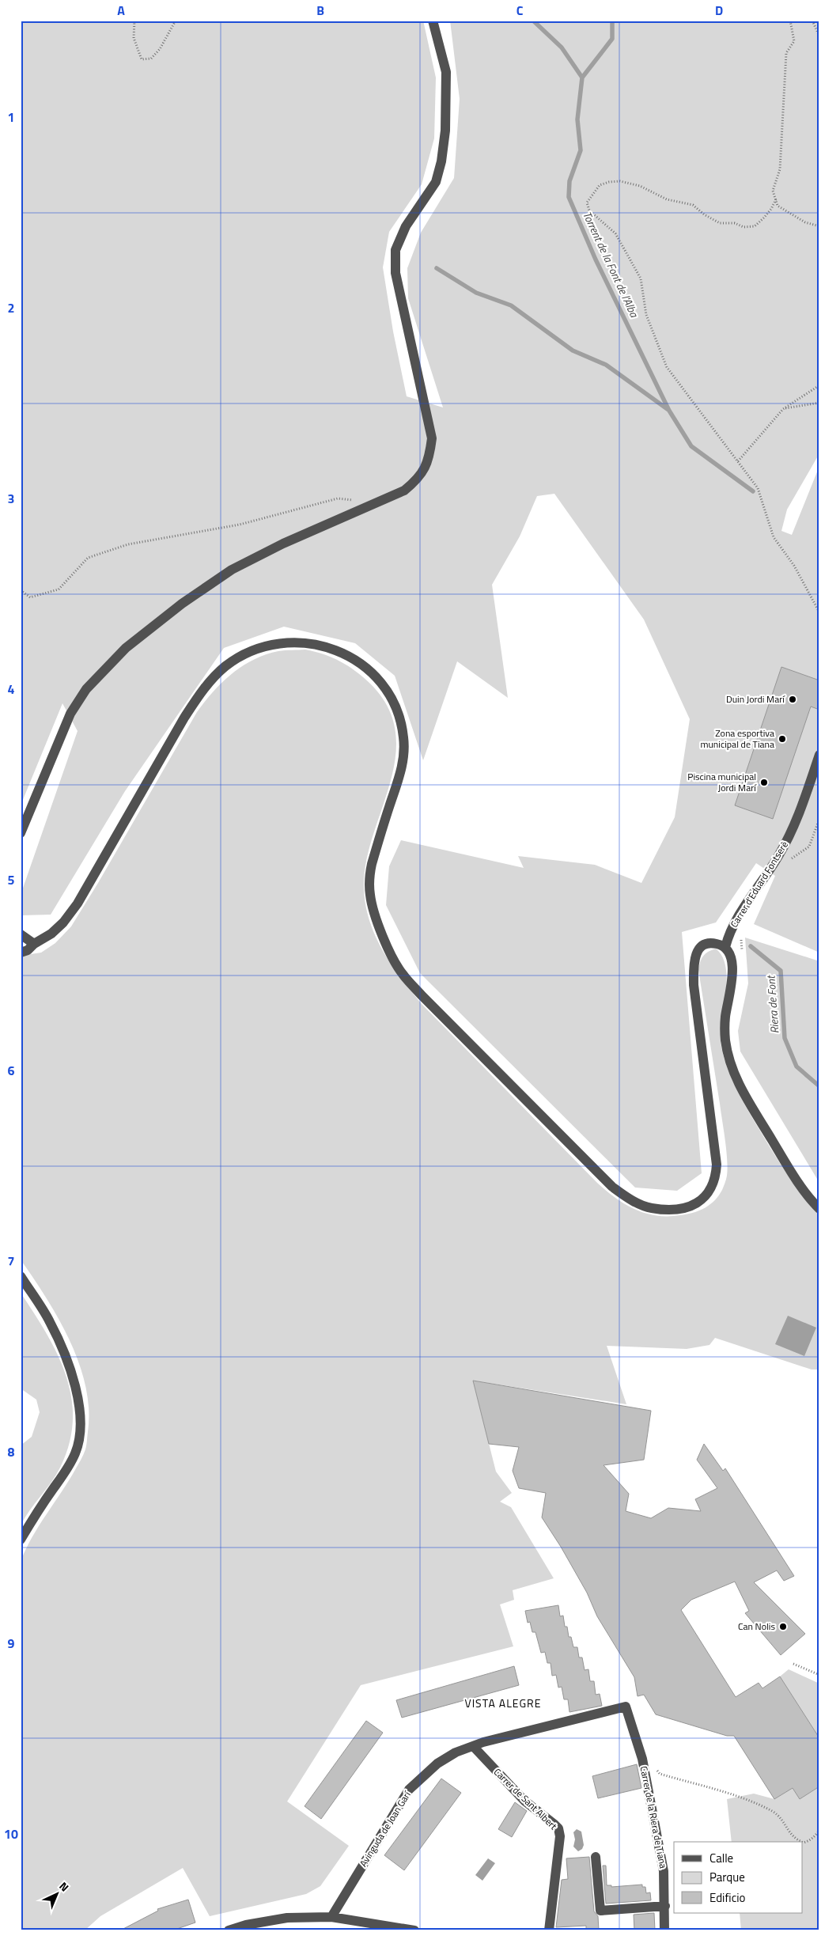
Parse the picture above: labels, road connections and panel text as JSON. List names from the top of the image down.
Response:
{
  "streets": {
    "street": [
      "Carrer d'Eduard Fontserè",
      "Carrer de Sant Albert",
      "Carrer de la Riera de Tiana",
      "Avinguda de Joan Garí"
    ]
  },
  "crossings": [
    ["Carrer de Sant Albert", "Avinguda de Joan Garí"],
    ["Carrer de la Riera de Tiana", "Avinguda de Joan Garí"]
  ],
  "districts": ["VISTA ALEGRE"],
  "water": ["Torrent de la Font de l'Alba", "Riera de Font"],
  "places": [
    "Duin Jordi Marí",
    "Zona esportiva municipal de Tiana",
    "Piscina municipal Jordi Marí",
    "Can Nolis"
  ],
  "legend": ["Calle", "Parque", "Edificio"],
  "north": "top right",
  "grid": {
    "columns": [
      "A",
      "B",
      "C",
      "D"
    ],
    "rows": [
      "1",
      "2",
      "3",
      "4",
      "5",
      "6",
      "7",
      "8",
      "9",
      "10"
    ]
  }
}
